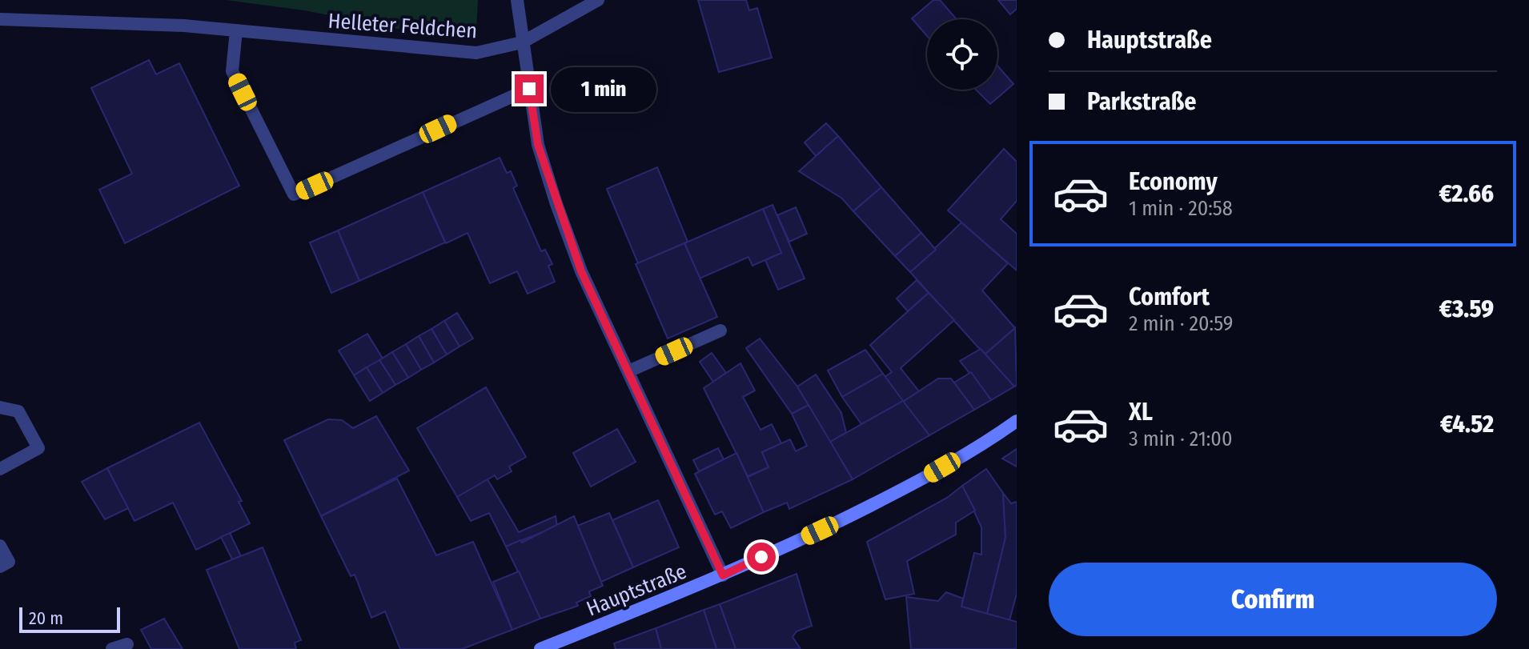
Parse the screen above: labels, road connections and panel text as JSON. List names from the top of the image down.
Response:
{
  "streets": {
    "main road": ["Hauptstraße"],
    "street": ["Helleter Feldchen"]
  },
  "scale_bar": "20 m",
  "page": {
    "banner": ["Hauptstraße", "Parkstraße"],
    "bubble": "1 min",
    "list": [
      {
        "name": "Economy",
        "note": "1 min · 20:58",
        "value": "€2.66"
      },
      {
        "name": "Comfort",
        "note": "2 min · 20:59",
        "value": "€3.59"
      },
      {
        "name": "XL",
        "note": "3 min · 21:00",
        "value": "€4.52"
      }
    ],
    "buttons": "Confirm",
    "scale": "20 m"
  }
}
